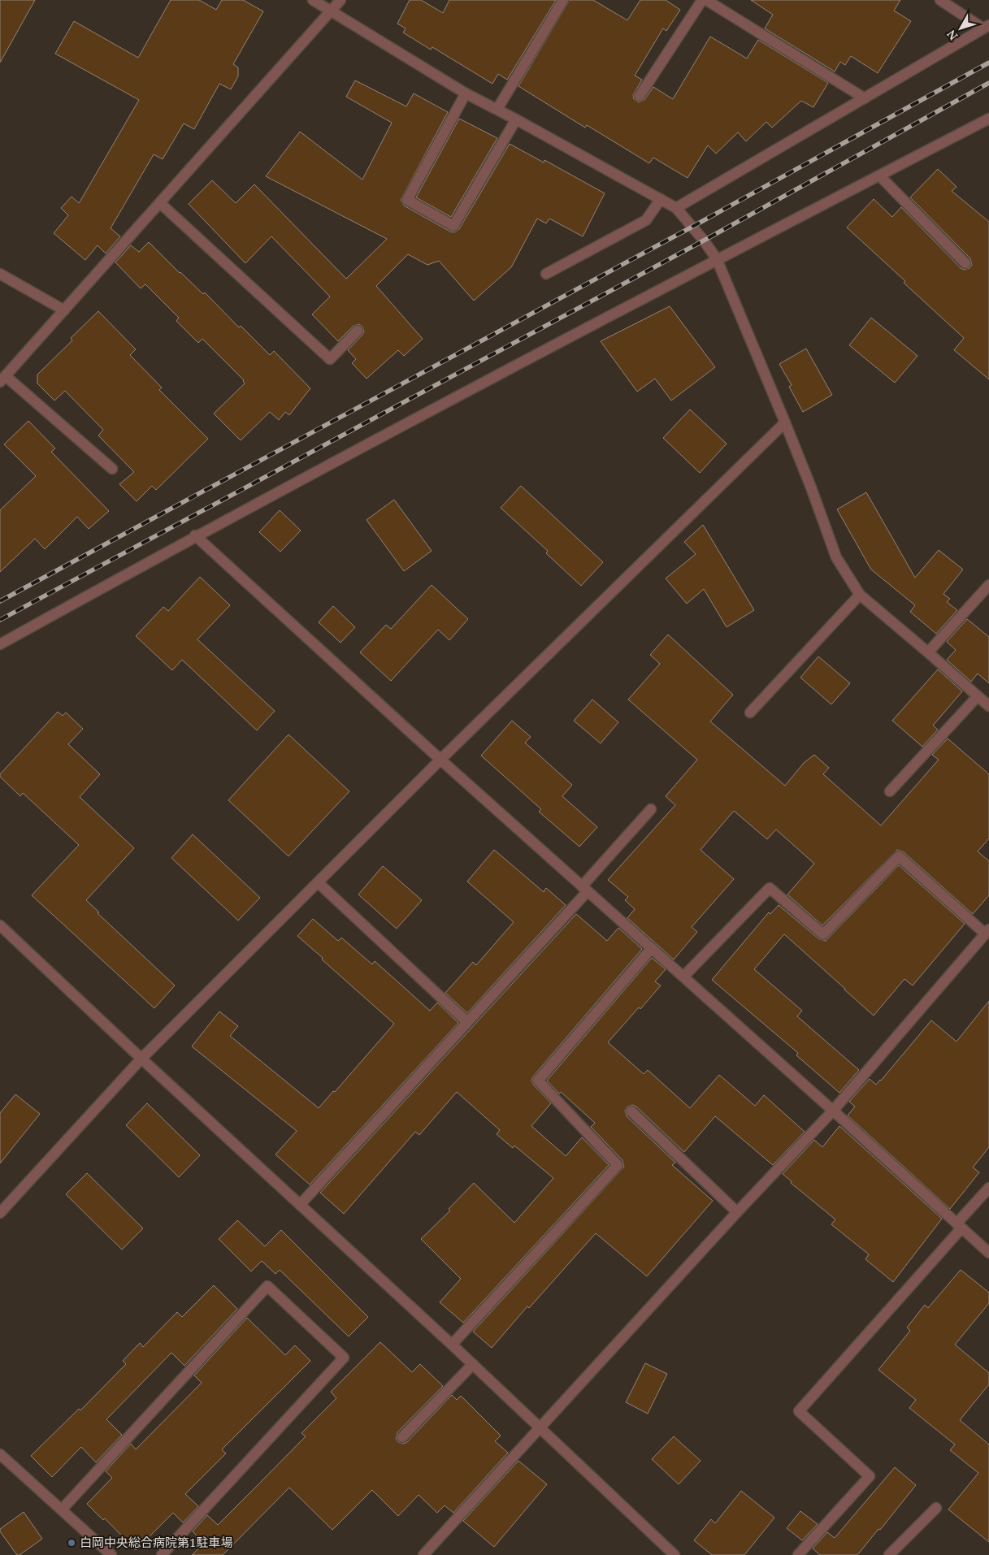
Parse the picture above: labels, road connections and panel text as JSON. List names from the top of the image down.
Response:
{
  "places": ["白岡中央総合病院第1駐車場"],
  "north": "bottom left"
}
